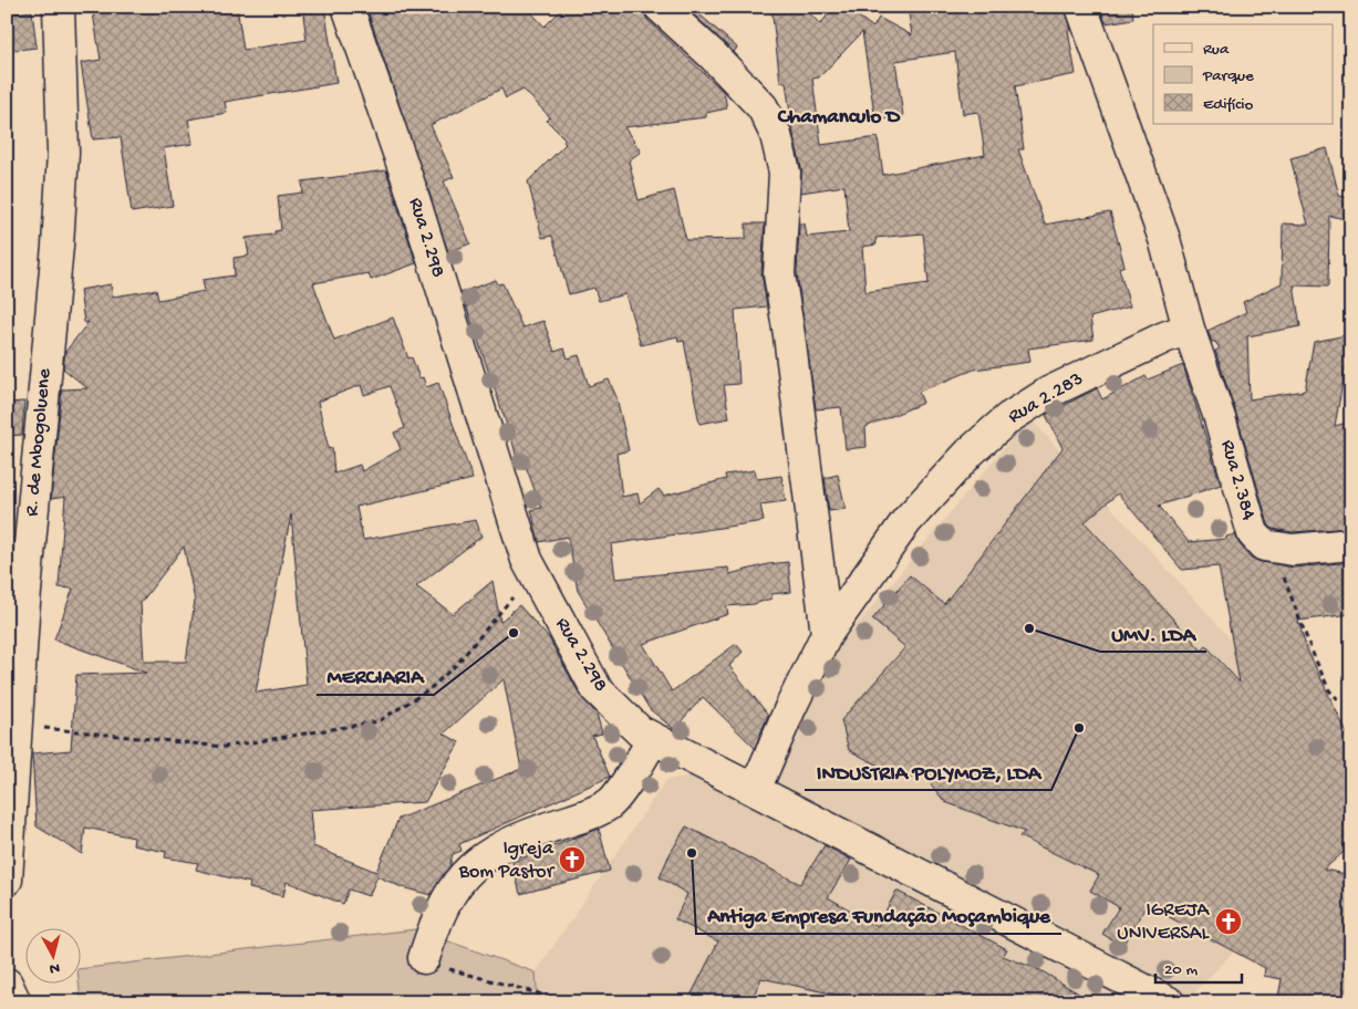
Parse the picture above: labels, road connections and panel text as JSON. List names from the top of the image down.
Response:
{
  "streets": {
    "street": [
      "Rua 2.298",
      "Rua 2.283",
      "R. de Mbogoluene",
      "Rua 2.384"
    ]
  },
  "crossings": [
    ["Rua 2.298", "Rua 2.283"],
    ["Rua 2.283", "Rua 2.384"]
  ],
  "districts": ["Chamanculo D"],
  "places": {
    "other": [
      "UMV. LDA",
      "MERCIARIA",
      "INDUSTRIA POLYMOZ, LDA",
      "Antiga Empresa Fundação Moçambique"
    ],
    "church": ["Igreja Bom Pastor", "IGREJA UNIVERSAL"]
  },
  "legend": ["Rua", "Parque", "Edifício"],
  "scale_bar": "20 m",
  "north": "bottom"
}
